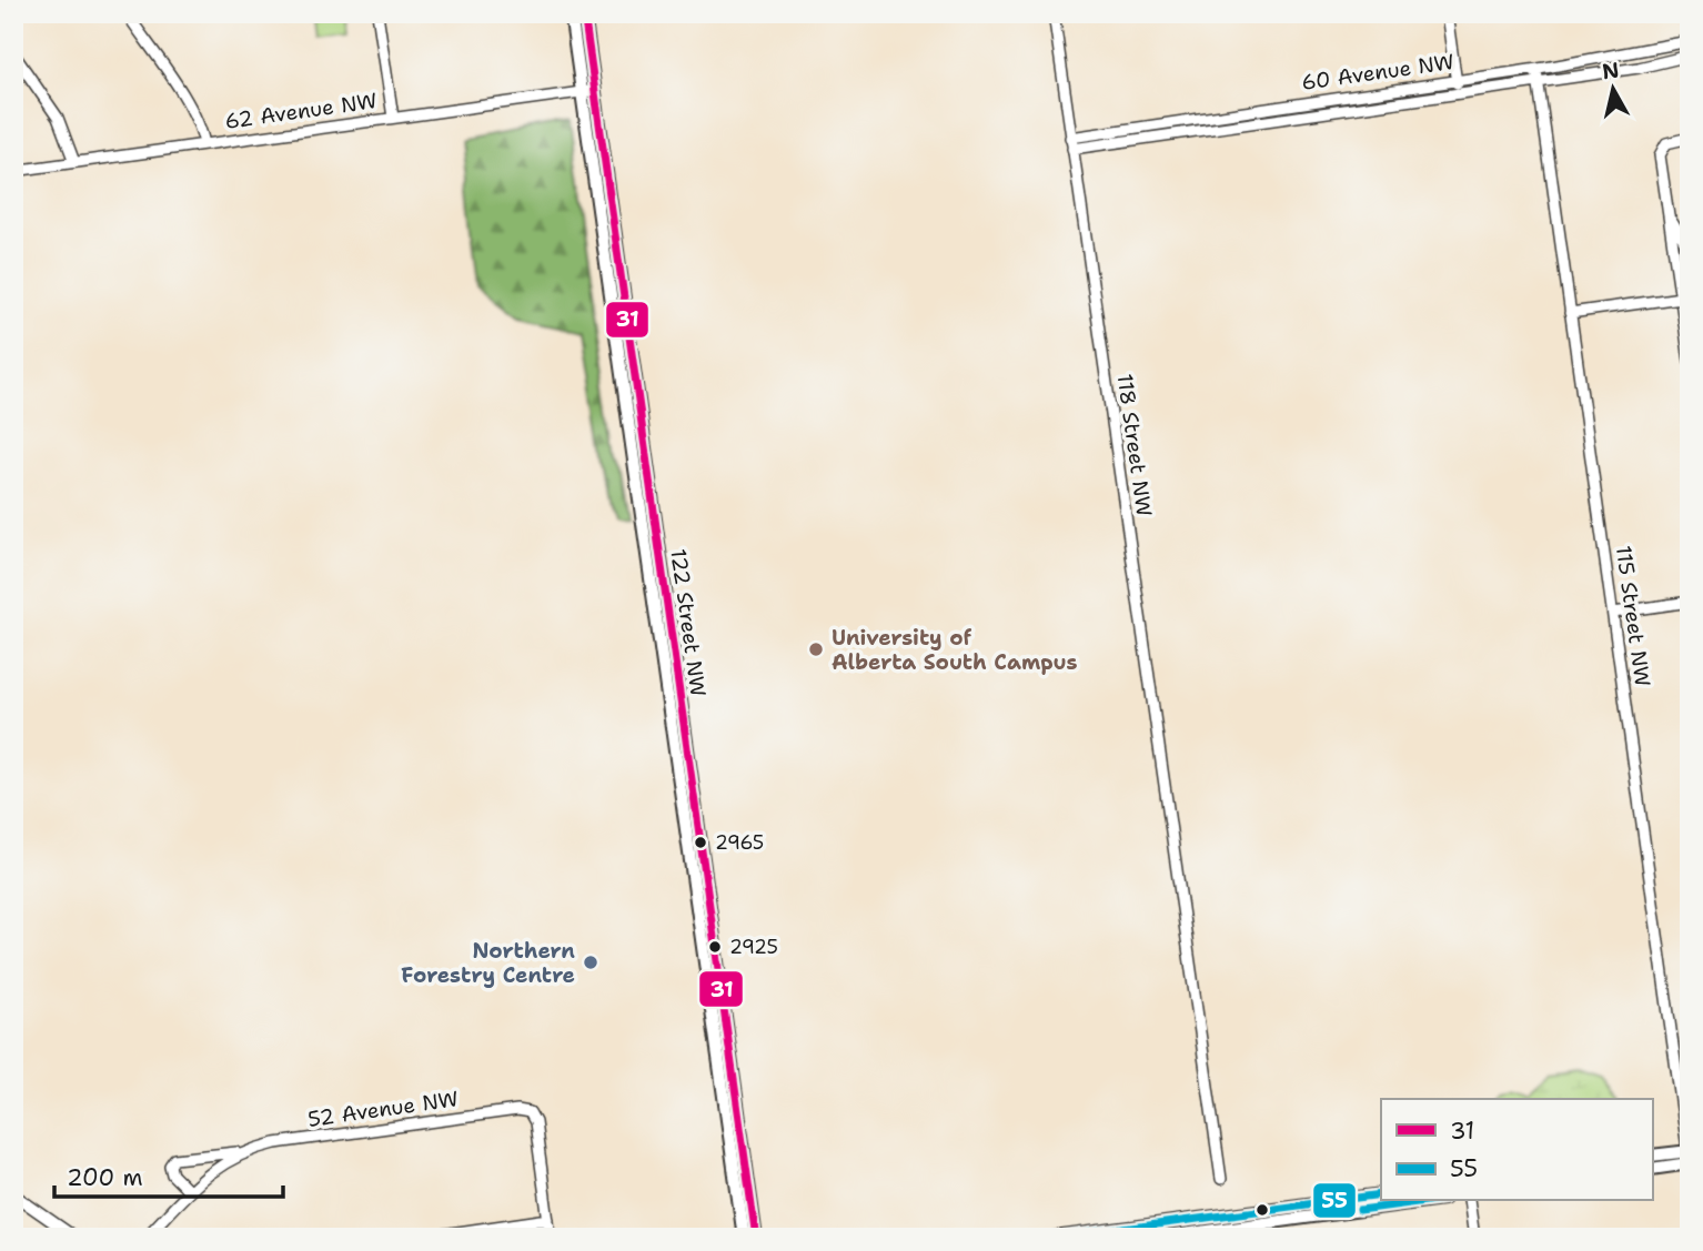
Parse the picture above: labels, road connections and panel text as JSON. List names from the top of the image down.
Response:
{
  "streets": {
    "main road": ["122 Street NW"],
    "street": [
      "60 Avenue NW",
      "62 Avenue NW",
      "118 Street NW",
      "115 Street NW",
      "52 Avenue NW"
    ]
  },
  "crossings": [
    ["60 Avenue NW", "118 Street NW"],
    ["60 Avenue NW", "115 Street NW"],
    ["62 Avenue NW", "122 Street NW"]
  ],
  "places": [
    "University of Alberta South Campus",
    "2965",
    "2925",
    "Northern Forestry Centre"
  ],
  "lines": ["transit line 31", "transit line 55"],
  "legend": ["31", "55"],
  "scale_bar": "200 m",
  "north": "top"
}
